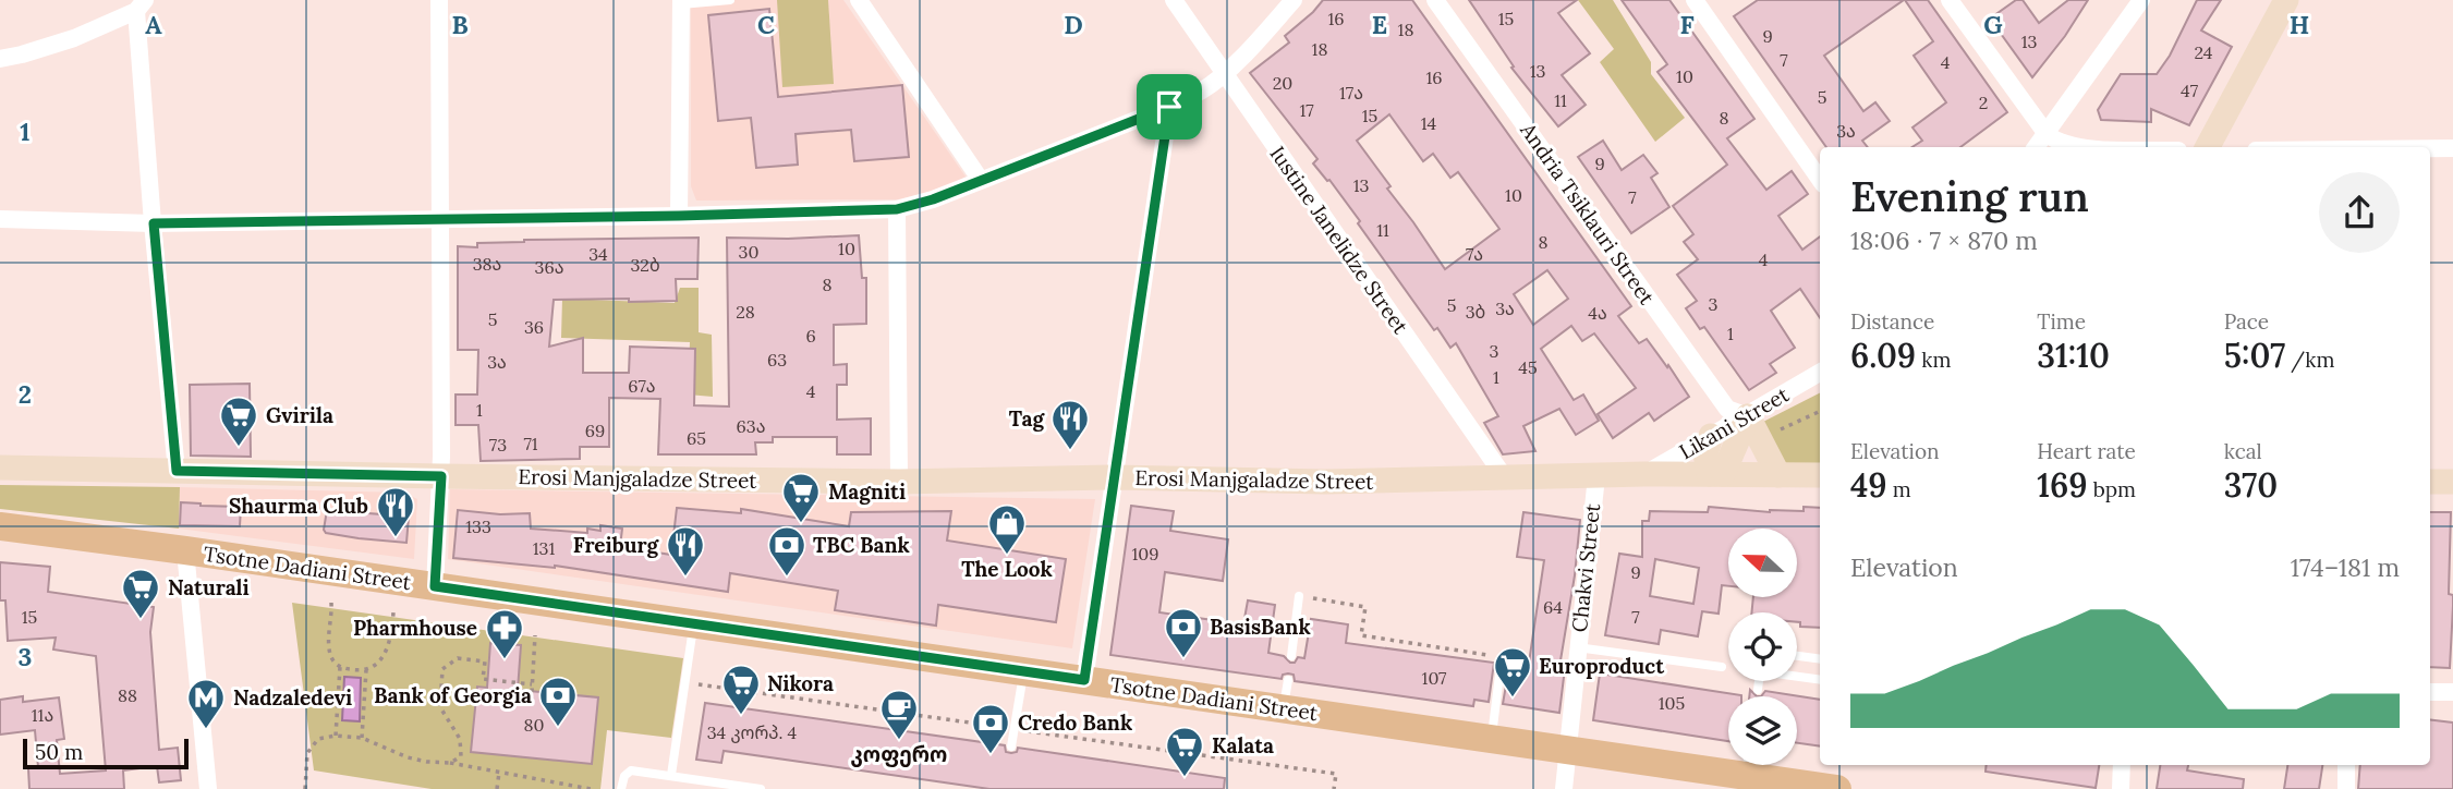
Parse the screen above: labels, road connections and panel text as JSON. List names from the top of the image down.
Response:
{
  "streets": {
    "main road": ["Tsotne Dadiani Street"],
    "street": [
      "Andria Tsiklauri Street",
      "Iustine Janelidze Street",
      "Likani Street",
      "Erosi Manjgaladze Street",
      "Chakvi Street"
    ]
  },
  "crossings": [
    ["Andria Tsiklauri Street", "Likani Street"],
    ["Iustine Janelidze Street", "Erosi Manjgaladze Street"],
    ["Likani Street", "Erosi Manjgaladze Street"],
    ["Erosi Manjgaladze Street", "Chakvi Street"],
    ["Tsotne Dadiani Street", "Chakvi Street"]
  ],
  "places": {
    "supermarket": [
      "Gvirila",
      "Magniti",
      "Naturali",
      "Europroduct",
      "Nikora",
      "Kalata"
    ],
    "restaurant": ["Tag", "Shaurma Club", "Freiburg"],
    "shop": ["The Look"],
    "bank": [
      "TBC Bank",
      "BasisBank",
      "Bank of Georgia",
      "Credo Bank"
    ],
    "pharmacy": ["Pharmhouse"],
    "metro station": ["Nadzaledevi"],
    "cafe": ["კოფერო"]
  },
  "house_numbers": [
    "16",
    "15",
    "18",
    "9",
    "13",
    "18",
    "24",
    "7",
    "4",
    "13",
    "10",
    "16",
    "20",
    "47",
    "17ა",
    "5",
    "11",
    "2",
    "17",
    "15",
    "8",
    "14",
    "3ა",
    "9",
    "13",
    "10",
    "7",
    "11",
    "8",
    "10",
    "30",
    "34",
    "7ა",
    "4",
    "38ა",
    "32ბ",
    "36ა",
    "8",
    "3",
    "5",
    "3ა",
    "28",
    "3ბ",
    "4ა",
    "5",
    "36",
    "1",
    "6",
    "3",
    "63",
    "3ა",
    "45",
    "1",
    "67ა",
    "4",
    "1",
    "63ა",
    "69",
    "65",
    "71",
    "73",
    "133",
    "131",
    "109",
    "9",
    "64",
    "15",
    "7",
    "107",
    "88",
    "105",
    "11ა",
    "80",
    "34 კორპ. 4"
  ],
  "scale_bar": "50 m",
  "north": "left",
  "page": {
    "heading": ["Evening run", "18:06 · 7 × 870 m"],
    "stats": [
      ["Distance", "6.09 km"],
      ["Time", "31:10"],
      ["Pace", "5:07 /km"],
      ["Elevation", "49 m"],
      ["Heart rate", "169 bpm"],
      ["kcal", "370"]
    ],
    "chart": ["Elevation", "174–181 m"],
    "scale": "50 m"
  },
  "grid": {
    "columns": [
      "A",
      "B",
      "C",
      "D",
      "E",
      "F",
      "G",
      "H"
    ],
    "rows": ["1", "2", "3"]
  }
}
